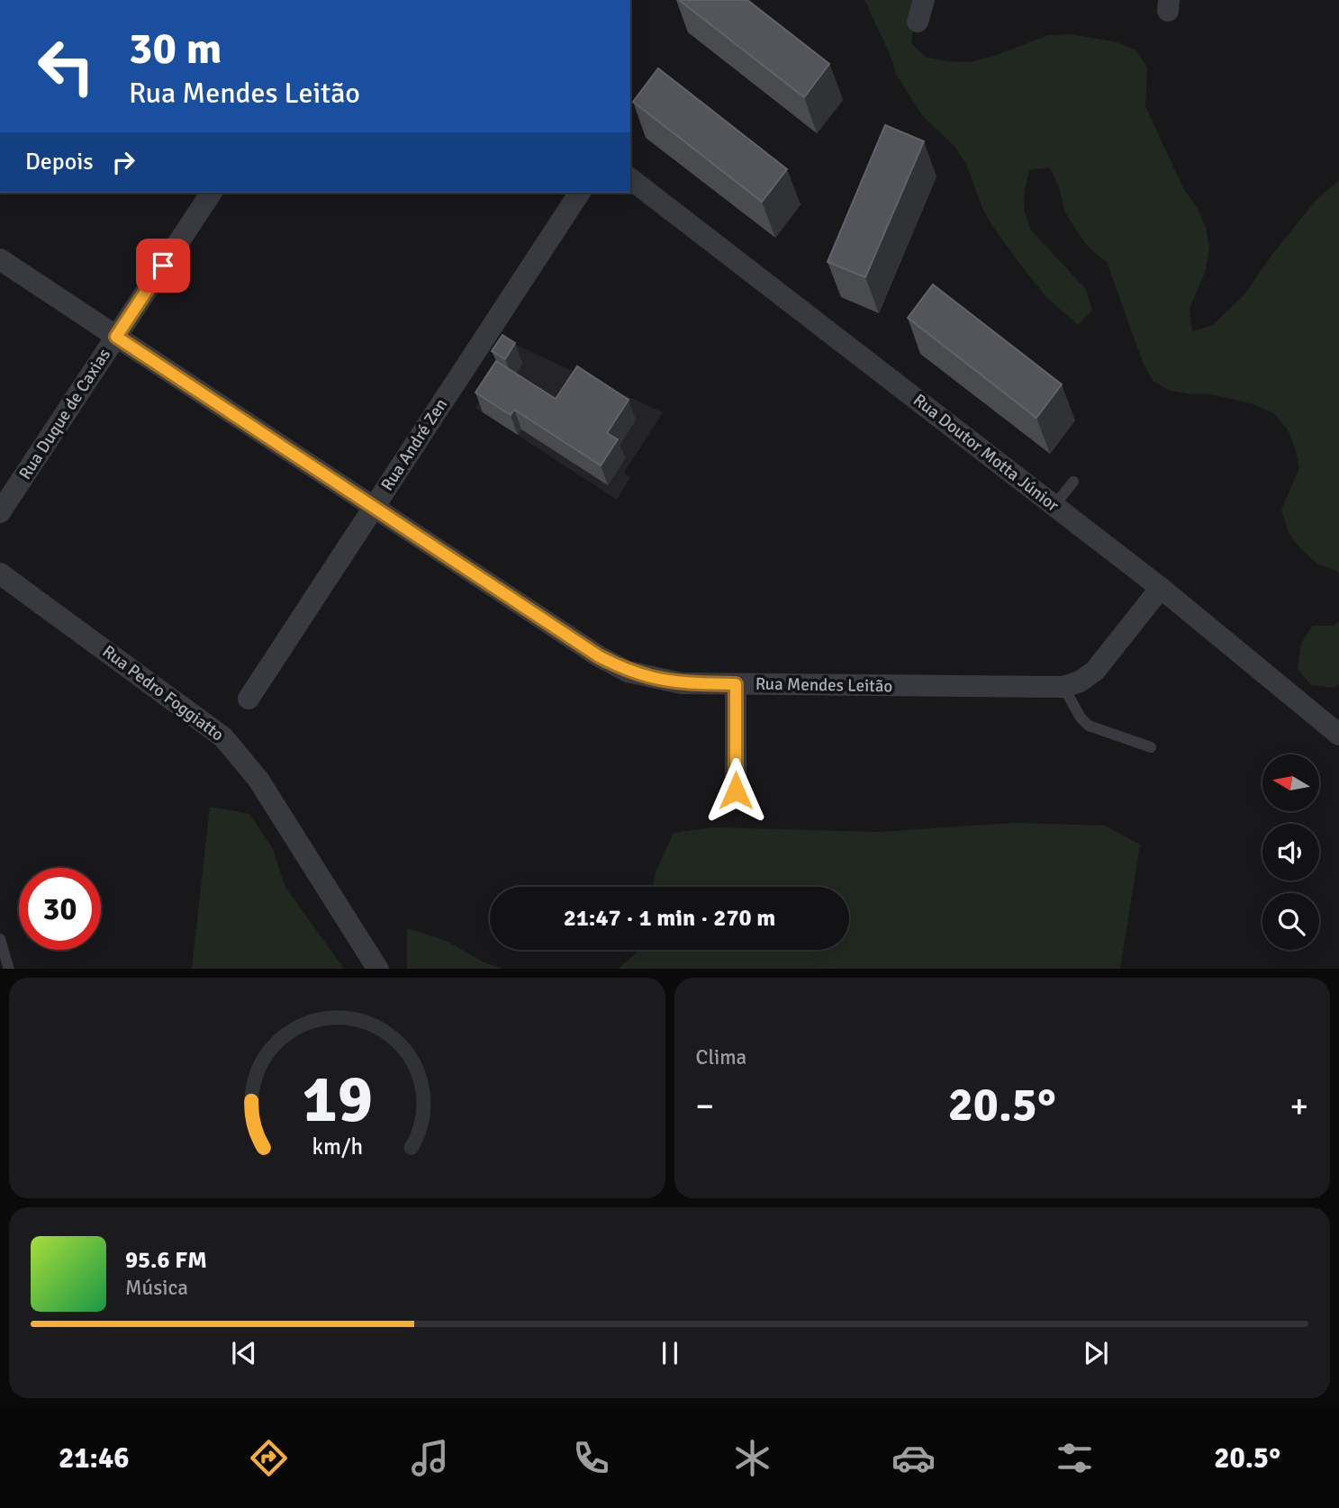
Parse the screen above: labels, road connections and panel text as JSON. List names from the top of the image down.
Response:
{
  "streets": {
    "street": [
      "Rua Duque de Caxias",
      "Rua André Zen",
      "Rua Doutor Motta Júnior",
      "Rua Mendes Leitão",
      "Rua Pedro Foggiatto"
    ]
  },
  "crossings": [
    ["Rua Duque de Caxias", "Rua Mendes Leitão"],
    ["Rua André Zen", "Rua Mendes Leitão"],
    ["Rua Doutor Motta Júnior", "Rua Mendes Leitão"]
  ],
  "north": "left",
  "page": {
    "turn": ["30 m", "Rua Mendes Leitão"],
    "then": "Depois",
    "limit": "30",
    "trip": "21:47 · 1 min · 270 m",
    "tile": "Clima",
    "heat": ["−", "20.5°", "+"],
    "song": ["95.6 FM", "Música"],
    "tabs": ["21:46", "20.5°"],
    "gauge": ["19", "km/h"]
  }
}
